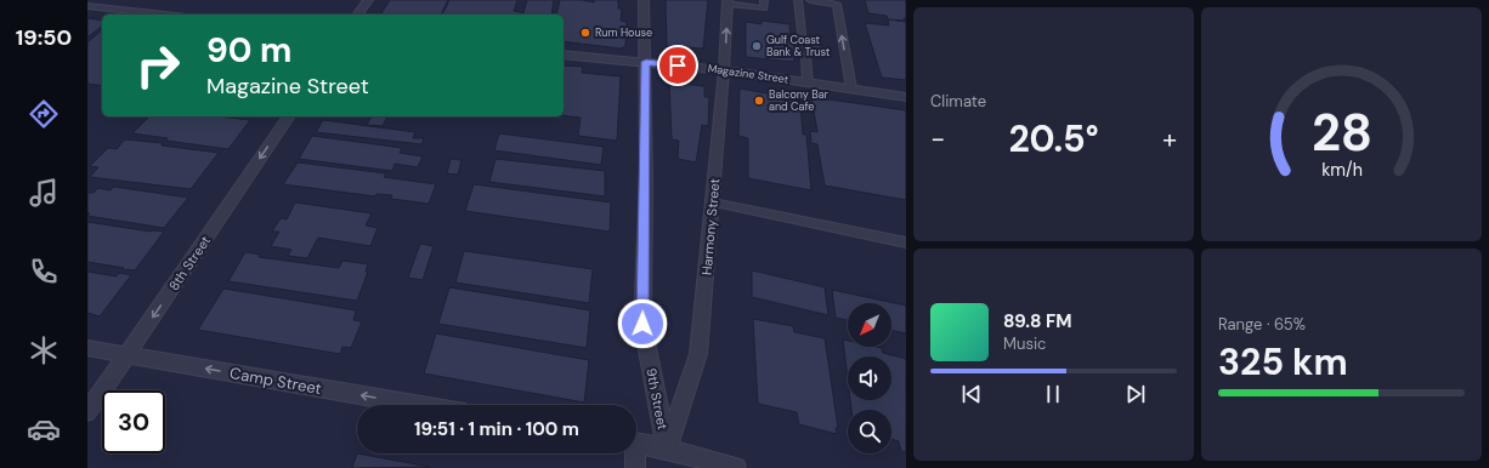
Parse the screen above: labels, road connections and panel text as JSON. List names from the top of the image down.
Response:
{
  "streets": {
    "street": [
      "Magazine Street",
      "Harmony Street",
      "8th Street",
      "Camp Street",
      "9th Street"
    ]
  },
  "crossings": [
    ["Magazine Street", "Harmony Street"],
    ["Magazine Street", "9th Street"],
    ["Harmony Street", "9th Street"],
    ["8th Street", "Camp Street"]
  ],
  "one_way": ["8th Street", "Camp Street"],
  "places": ["Rum House", "Gulf Coast Bank & Trust", "Balcony Bar and Cafe"],
  "north": "bottom left",
  "page": {
    "tabs": "19:50",
    "tile": [
      "Climate",
      ["Range · 65%", "325 km"]
    ],
    "turn": ["90 m", "Magazine Street"],
    "heat": ["−", "20.5°", "+"],
    "song": ["89.8 FM", "Music"],
    "limit": "30",
    "trip": "19:51 · 1 min · 100 m",
    "gauge": ["28", "km/h"]
  }
}
